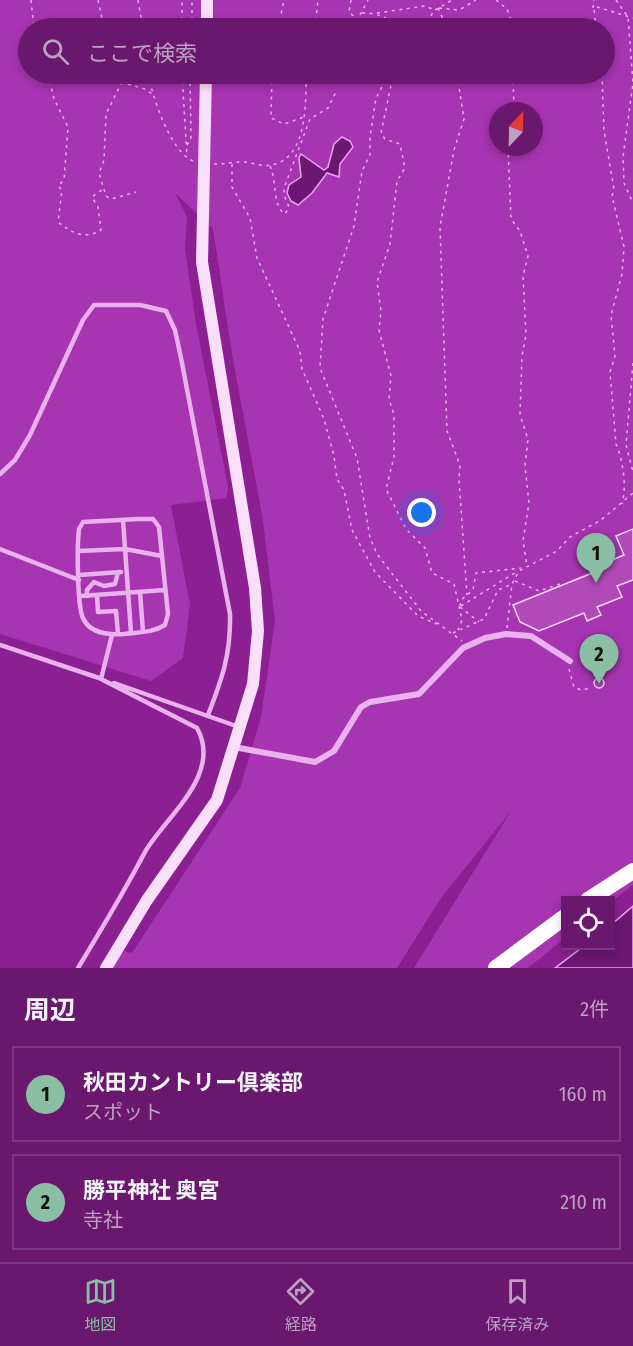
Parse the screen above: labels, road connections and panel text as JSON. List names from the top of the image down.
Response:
{
  "north": "top",
  "page": {
    "search": "ここで検索",
    "pins": ["1", "2"],
    "heading": ["周辺", "2件"],
    "list": [
      {
        "mark": "1",
        "name": "秋田カントリー倶楽部",
        "note": "スポット",
        "value": "160 m"
      },
      {
        "mark": "2",
        "name": "勝平神社 奥宮",
        "note": "寺社",
        "value": "210 m"
      }
    ],
    "nav": ["地図", "経路", "保存済み"]
  }
}
